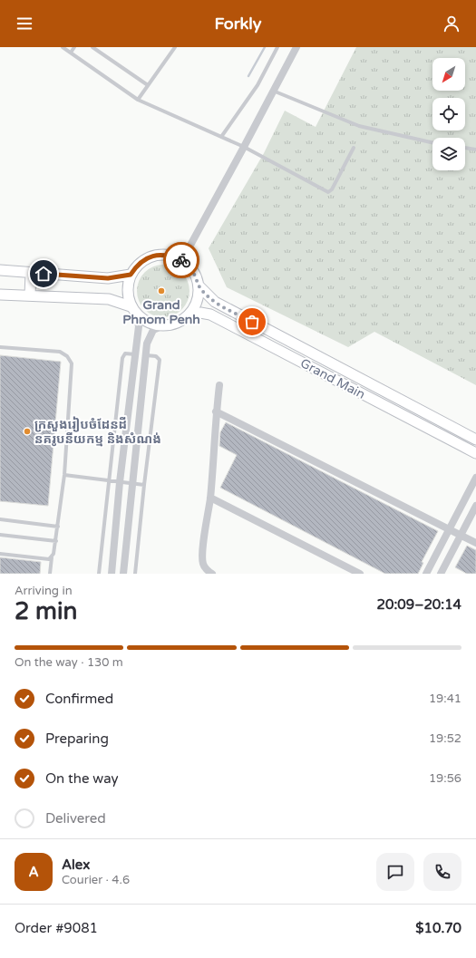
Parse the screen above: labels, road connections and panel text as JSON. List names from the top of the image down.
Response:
{
  "streets": {
    "street": ["Grand Main"]
  },
  "places": ["Grand Phnom Penh", "ក្រសួងរៀបចំដែនដី នគរូបនីយកម្ម និងសំណង់"],
  "north": "bottom left",
  "page": {
    "header": "Forkly",
    "heading": ["2 min", "Arriving in", "20:09–20:14"],
    "panel": [
      "Alex",
      "Courier · 4.6",
      "Order #9081",
      "$10.70"
    ],
    "bar": "On the way · 130 m",
    "list": [
      ["Confirmed", "19:41"],
      ["Preparing", "19:52"],
      ["On the way", "19:56"],
      "Delivered"
    ],
    "round": "A"
  }
}
